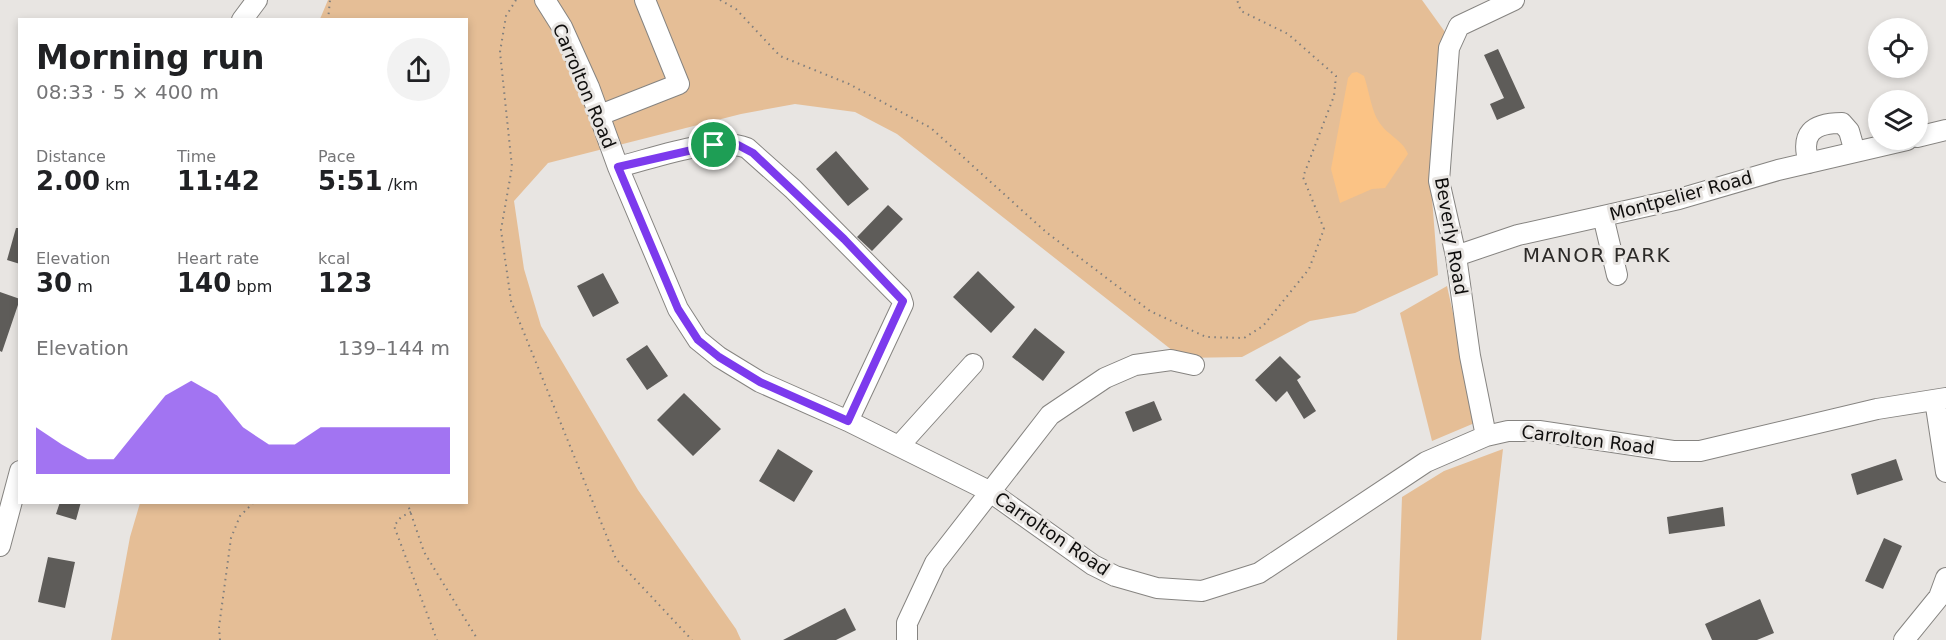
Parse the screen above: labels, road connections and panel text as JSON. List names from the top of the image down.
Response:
{
  "streets": {
    "street": ["Carrolton Road", "Montpelier Road", "Beverly Road"]
  },
  "crossings": [
    ["Carrolton Road", "Beverly Road"],
    ["Montpelier Road", "Beverly Road"]
  ],
  "districts": ["MANOR PARK"],
  "page": {
    "heading": ["Morning run", "08:33 · 5 × 400 m"],
    "stats": [
      ["Distance", "2.00 km"],
      ["Time", "11:42"],
      ["Pace", "5:51 /km"],
      ["Elevation", "30 m"],
      ["Heart rate", "140 bpm"],
      ["kcal", "123"]
    ],
    "chart": ["Elevation", "139–144 m"]
  }
}
